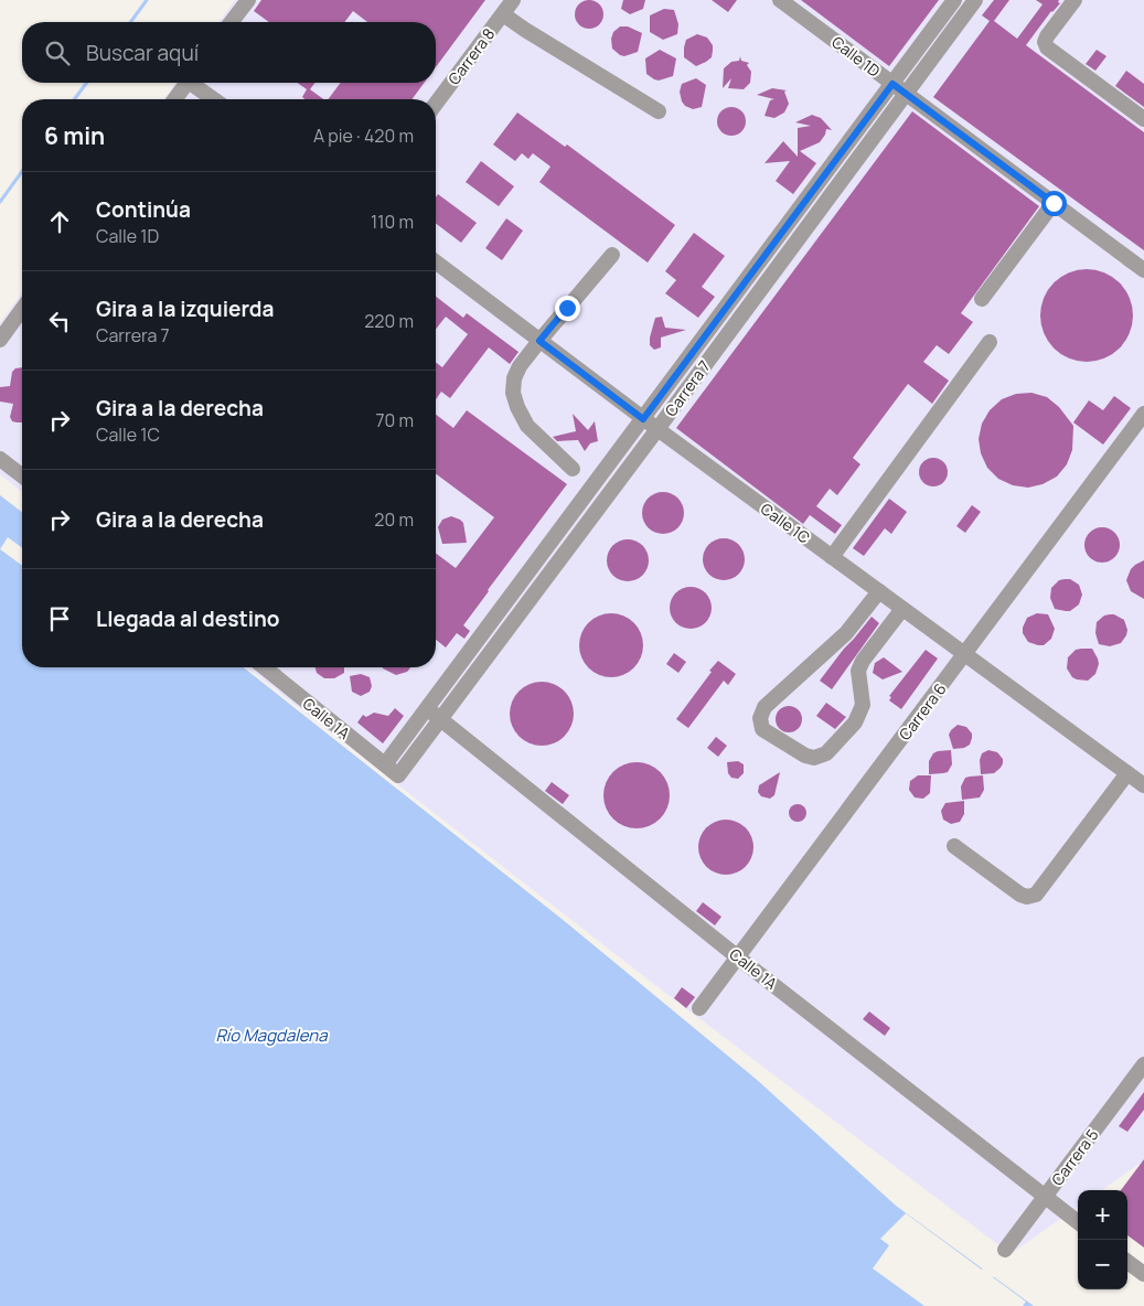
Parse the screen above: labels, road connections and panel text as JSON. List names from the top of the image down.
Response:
{
  "streets": {
    "street": [
      "Carrera 8",
      "Calle 1D",
      "Carrera 7",
      "Calle 1C",
      "Carrera 6",
      "Calle 1A",
      "Carrera 5"
    ]
  },
  "crossings": [
    ["Calle 1D", "Carrera 7"],
    ["Carrera 7", "Calle 1C"],
    ["Carrera 7", "Calle 1A"],
    ["Calle 1C", "Carrera 6"],
    ["Carrera 6", "Calle 1A"],
    ["Calle 1A", "Carrera 5"]
  ],
  "water": ["Río Magdalena"],
  "page": {
    "search": "Buscar aquí",
    "heading": ["6 min", "A pie · 420 m"],
    "list": [
      ["Continúa", "Calle 1D", "110 m"],
      ["Gira a la izquierda", "Carrera 7", "220 m"],
      ["Gira a la derecha", "Calle 1C", "70 m"],
      ["Gira a la derecha", "20 m"],
      "Llegada al destino"
    ],
    "map_buttons": ["+", "−"]
  }
}
